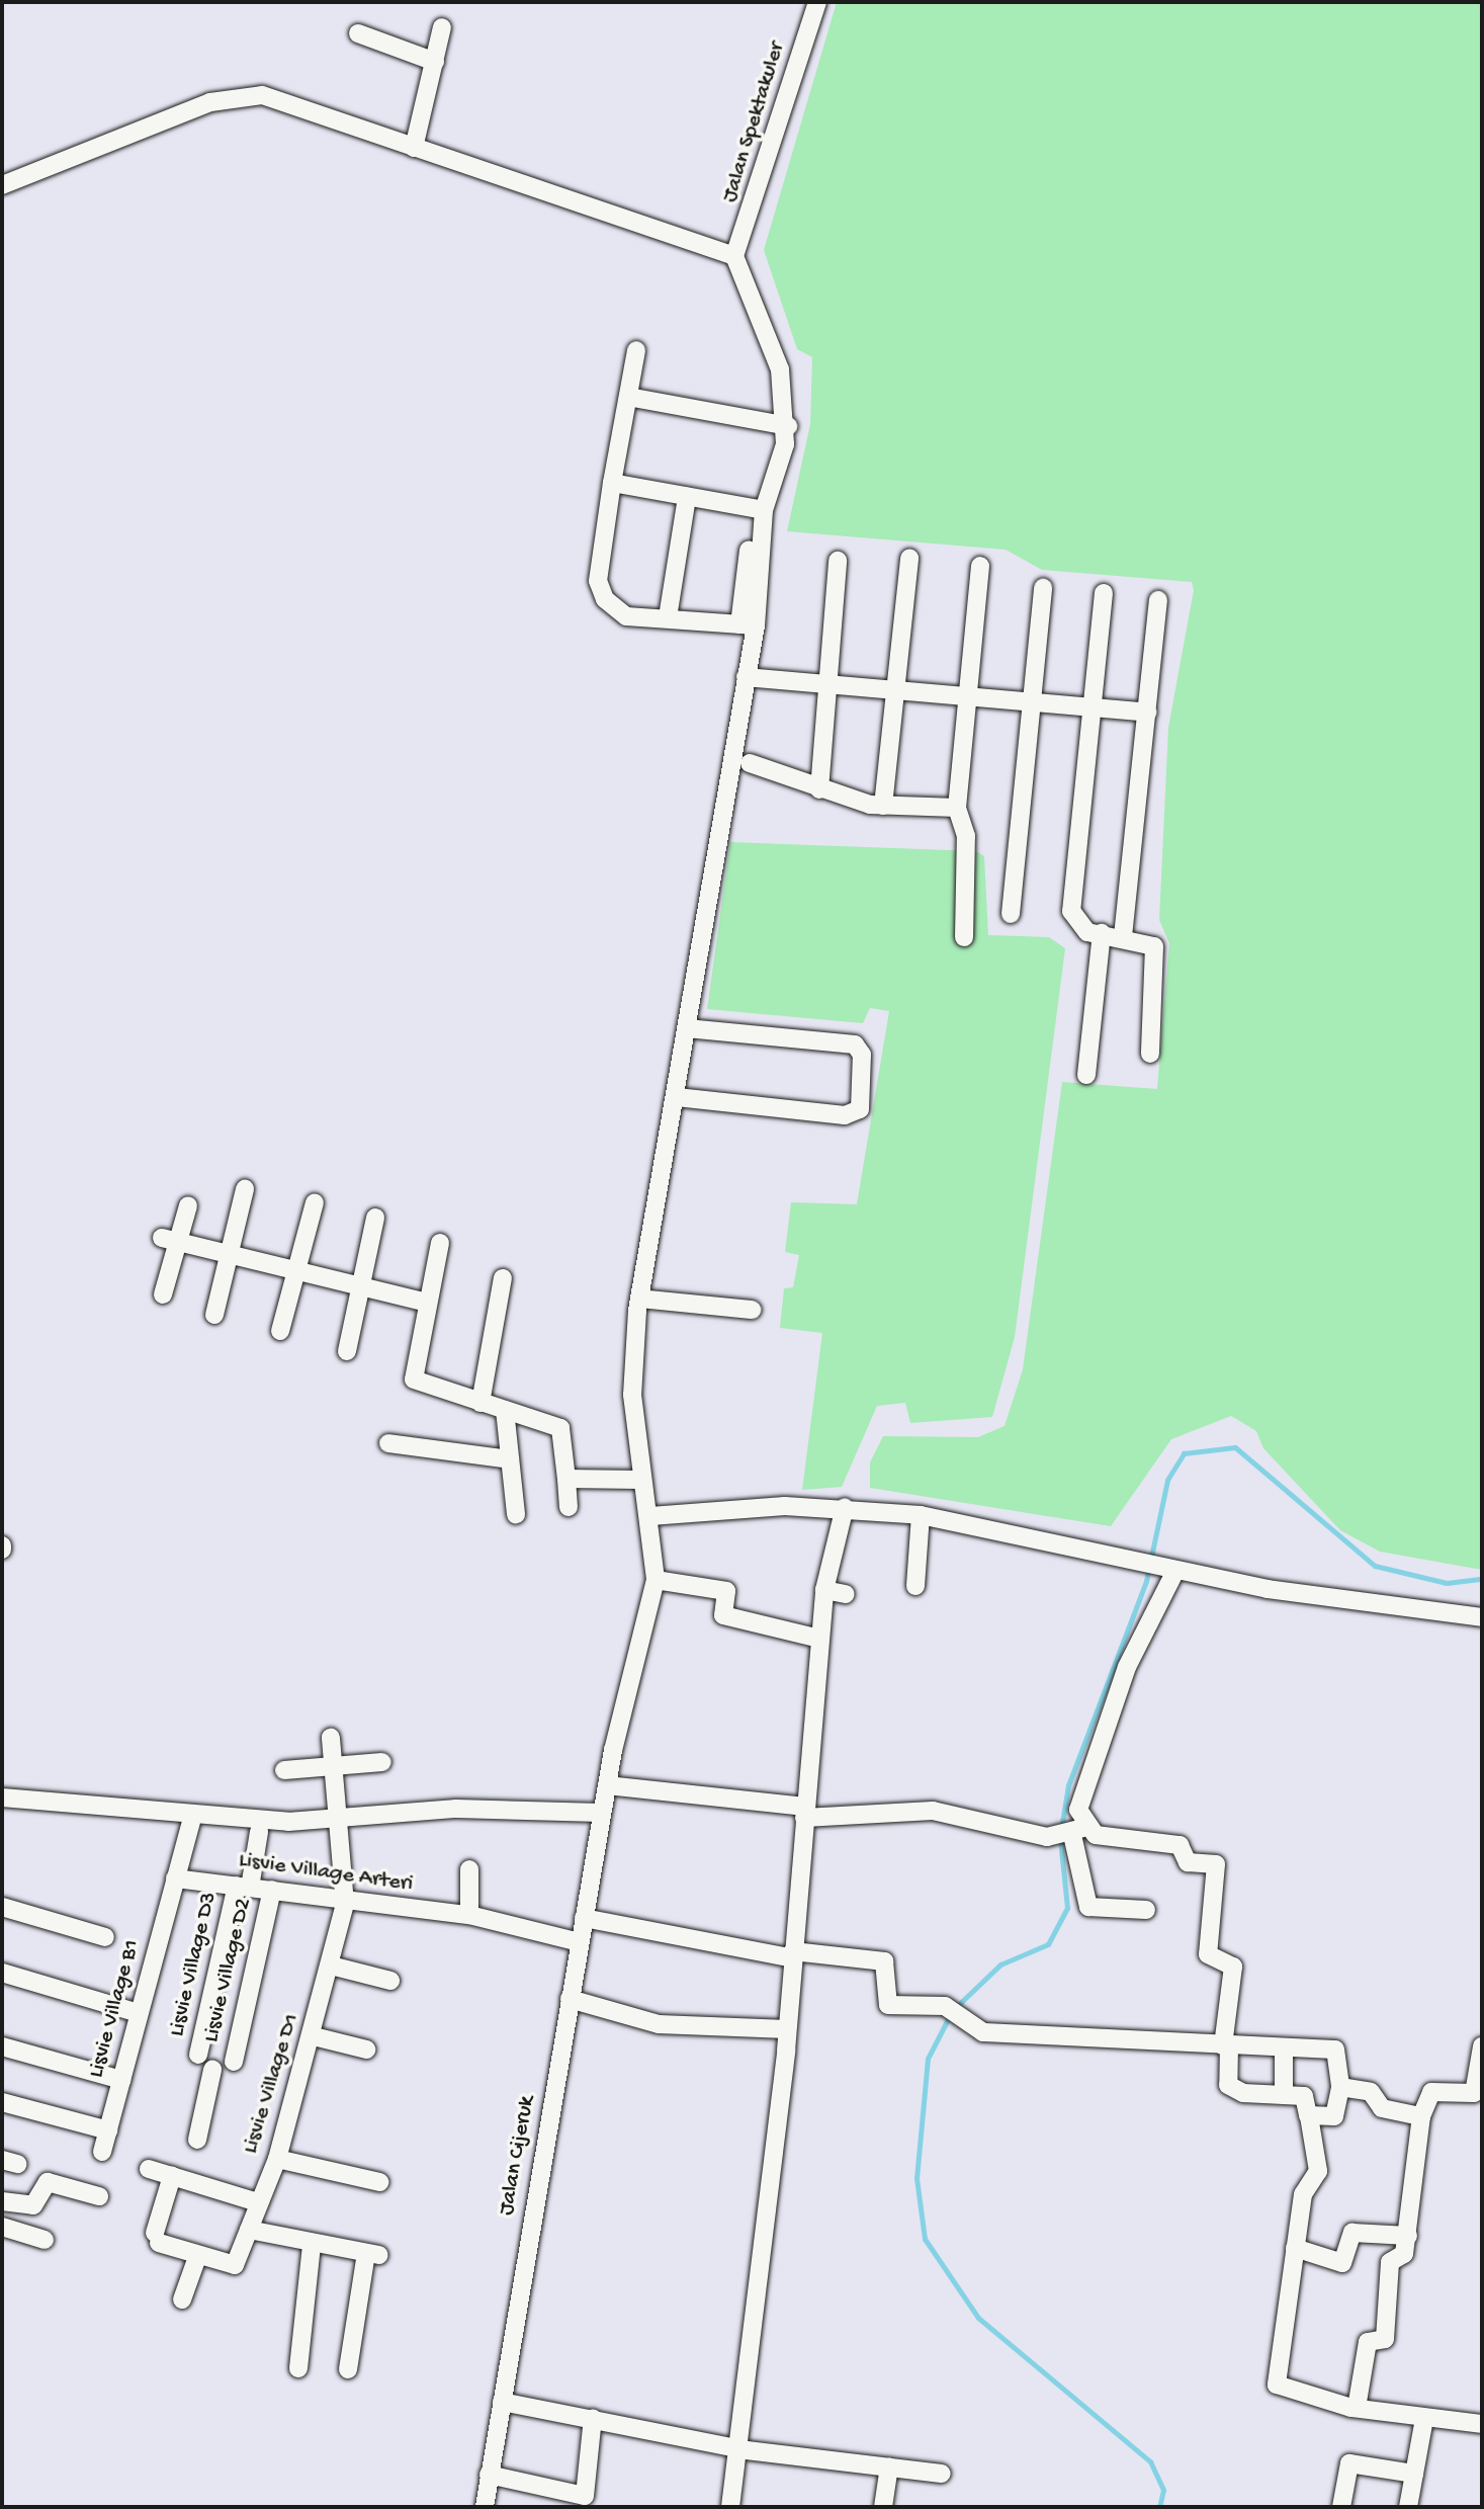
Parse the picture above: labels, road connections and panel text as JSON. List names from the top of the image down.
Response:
{
  "streets": {
    "street": [
      "Jalan Spektakuler",
      "Lisvie Village Arteri",
      "Lisvie Village D3",
      "Lisvie Village D2",
      "Lisvie Village B1",
      "Lisvie Village D1",
      "Jalan Cijeruk"
    ]
  },
  "crossings": [
    ["Lisvie Village Arteri", "Lisvie Village D3"],
    ["Lisvie Village Arteri", "Lisvie Village D2"],
    ["Lisvie Village Arteri", "Lisvie Village B1"],
    ["Lisvie Village Arteri", "Lisvie Village D1"],
    ["Lisvie Village Arteri", "Jalan Cijeruk"]
  ]
}
